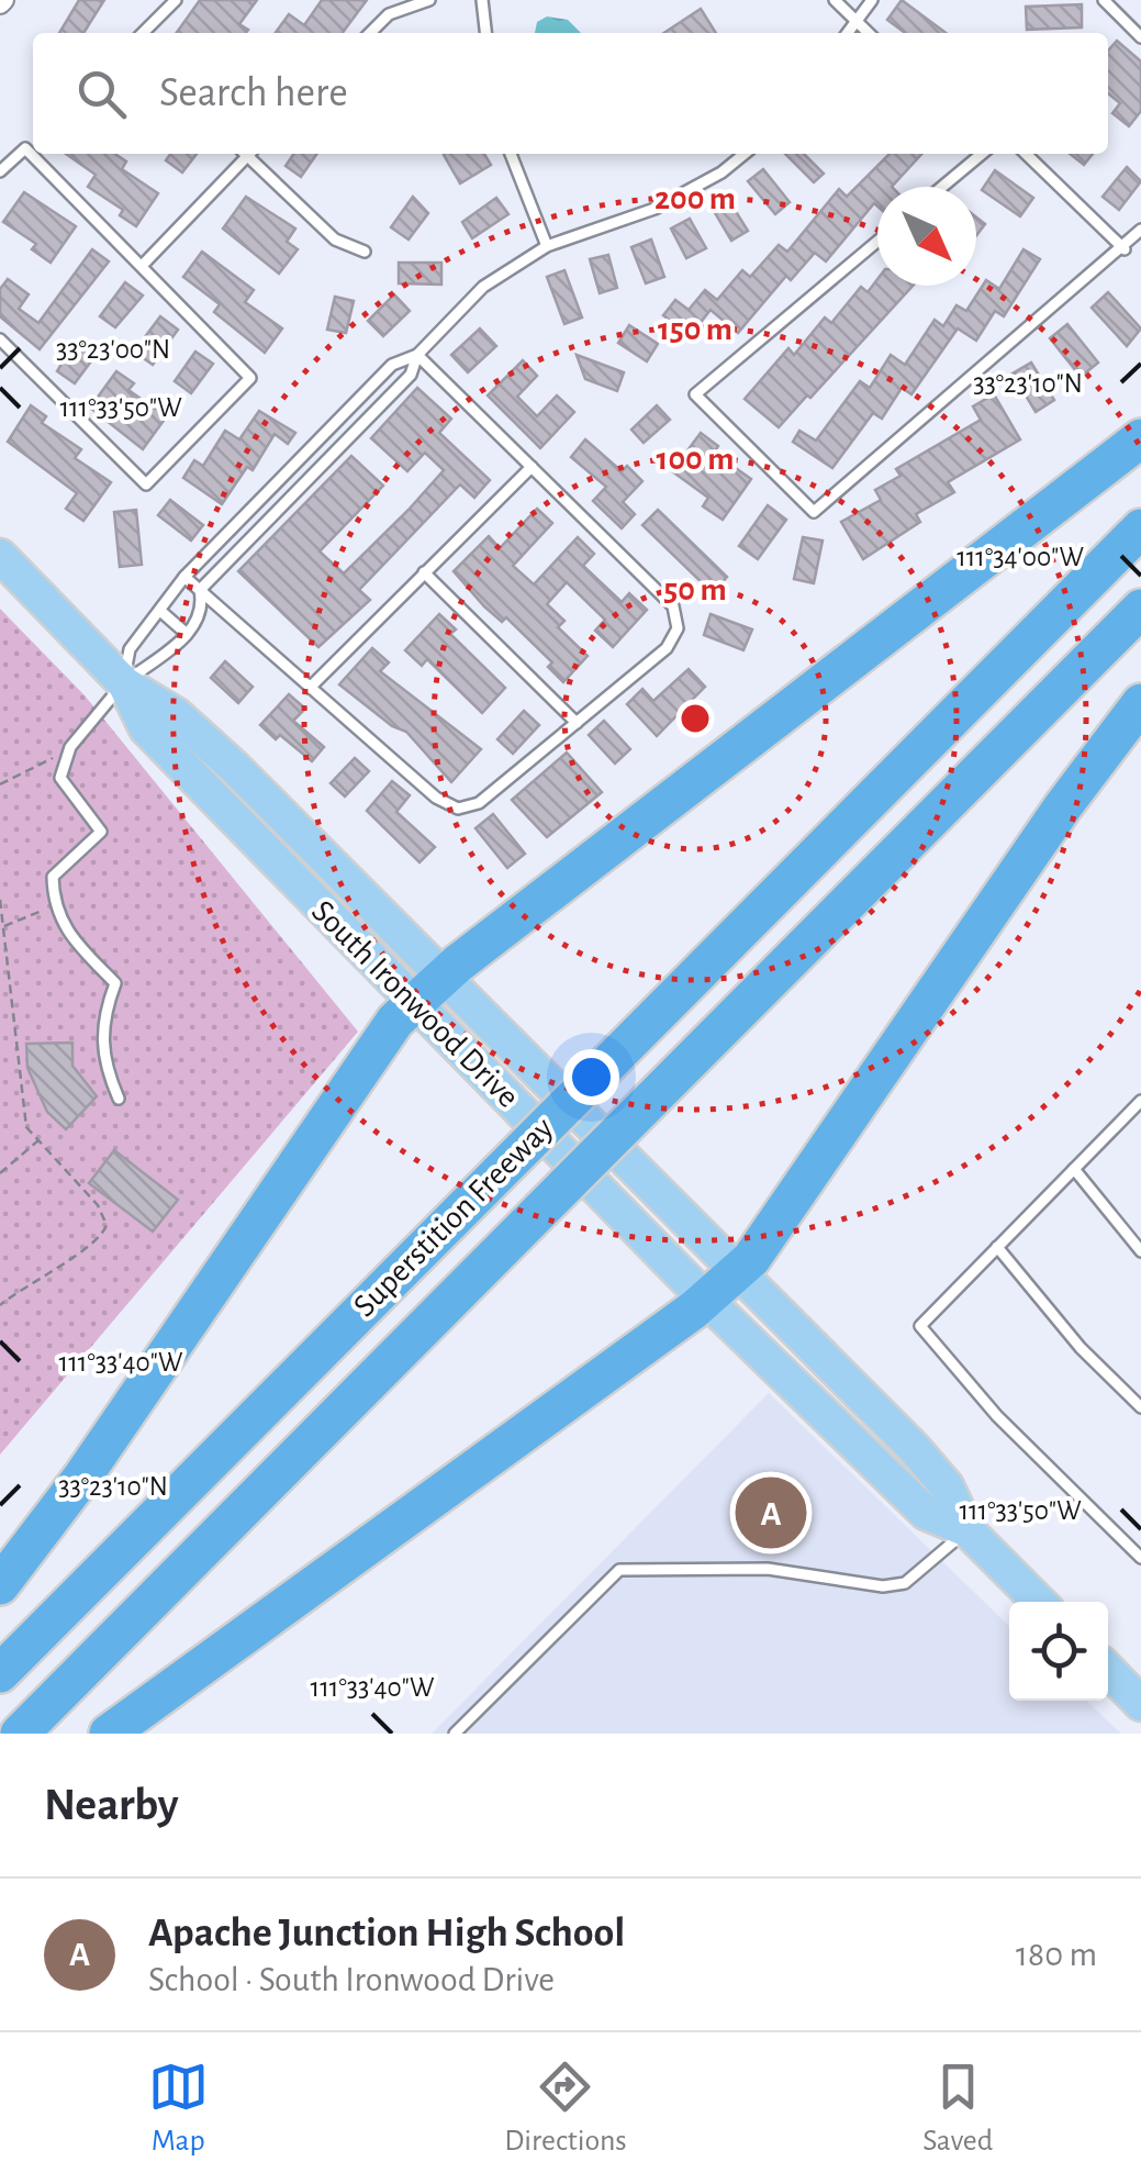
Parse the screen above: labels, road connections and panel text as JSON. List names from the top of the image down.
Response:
{
  "streets": {
    "highway": ["Superstition Freeway"],
    "main road": ["South Ironwood Drive"]
  },
  "north": "bottom right",
  "page": {
    "search": "Search here",
    "pins": "A",
    "heading": "Nearby",
    "list": [
      {
        "mark": "A",
        "name": "Apache Junction High School",
        "note": "School · South Ironwood Drive",
        "value": "180 m"
      }
    ],
    "nav": ["Map", "Directions", "Saved"]
  },
  "coordinates": [
    "33°23'00\"N",
    "33°23'10\"N",
    "111°33'50\"W",
    "111°34'00\"W",
    "111°33'40\"W"
  ],
  "rings": [
    "200 m",
    "150 m",
    "100 m",
    "50 m"
  ]
}
